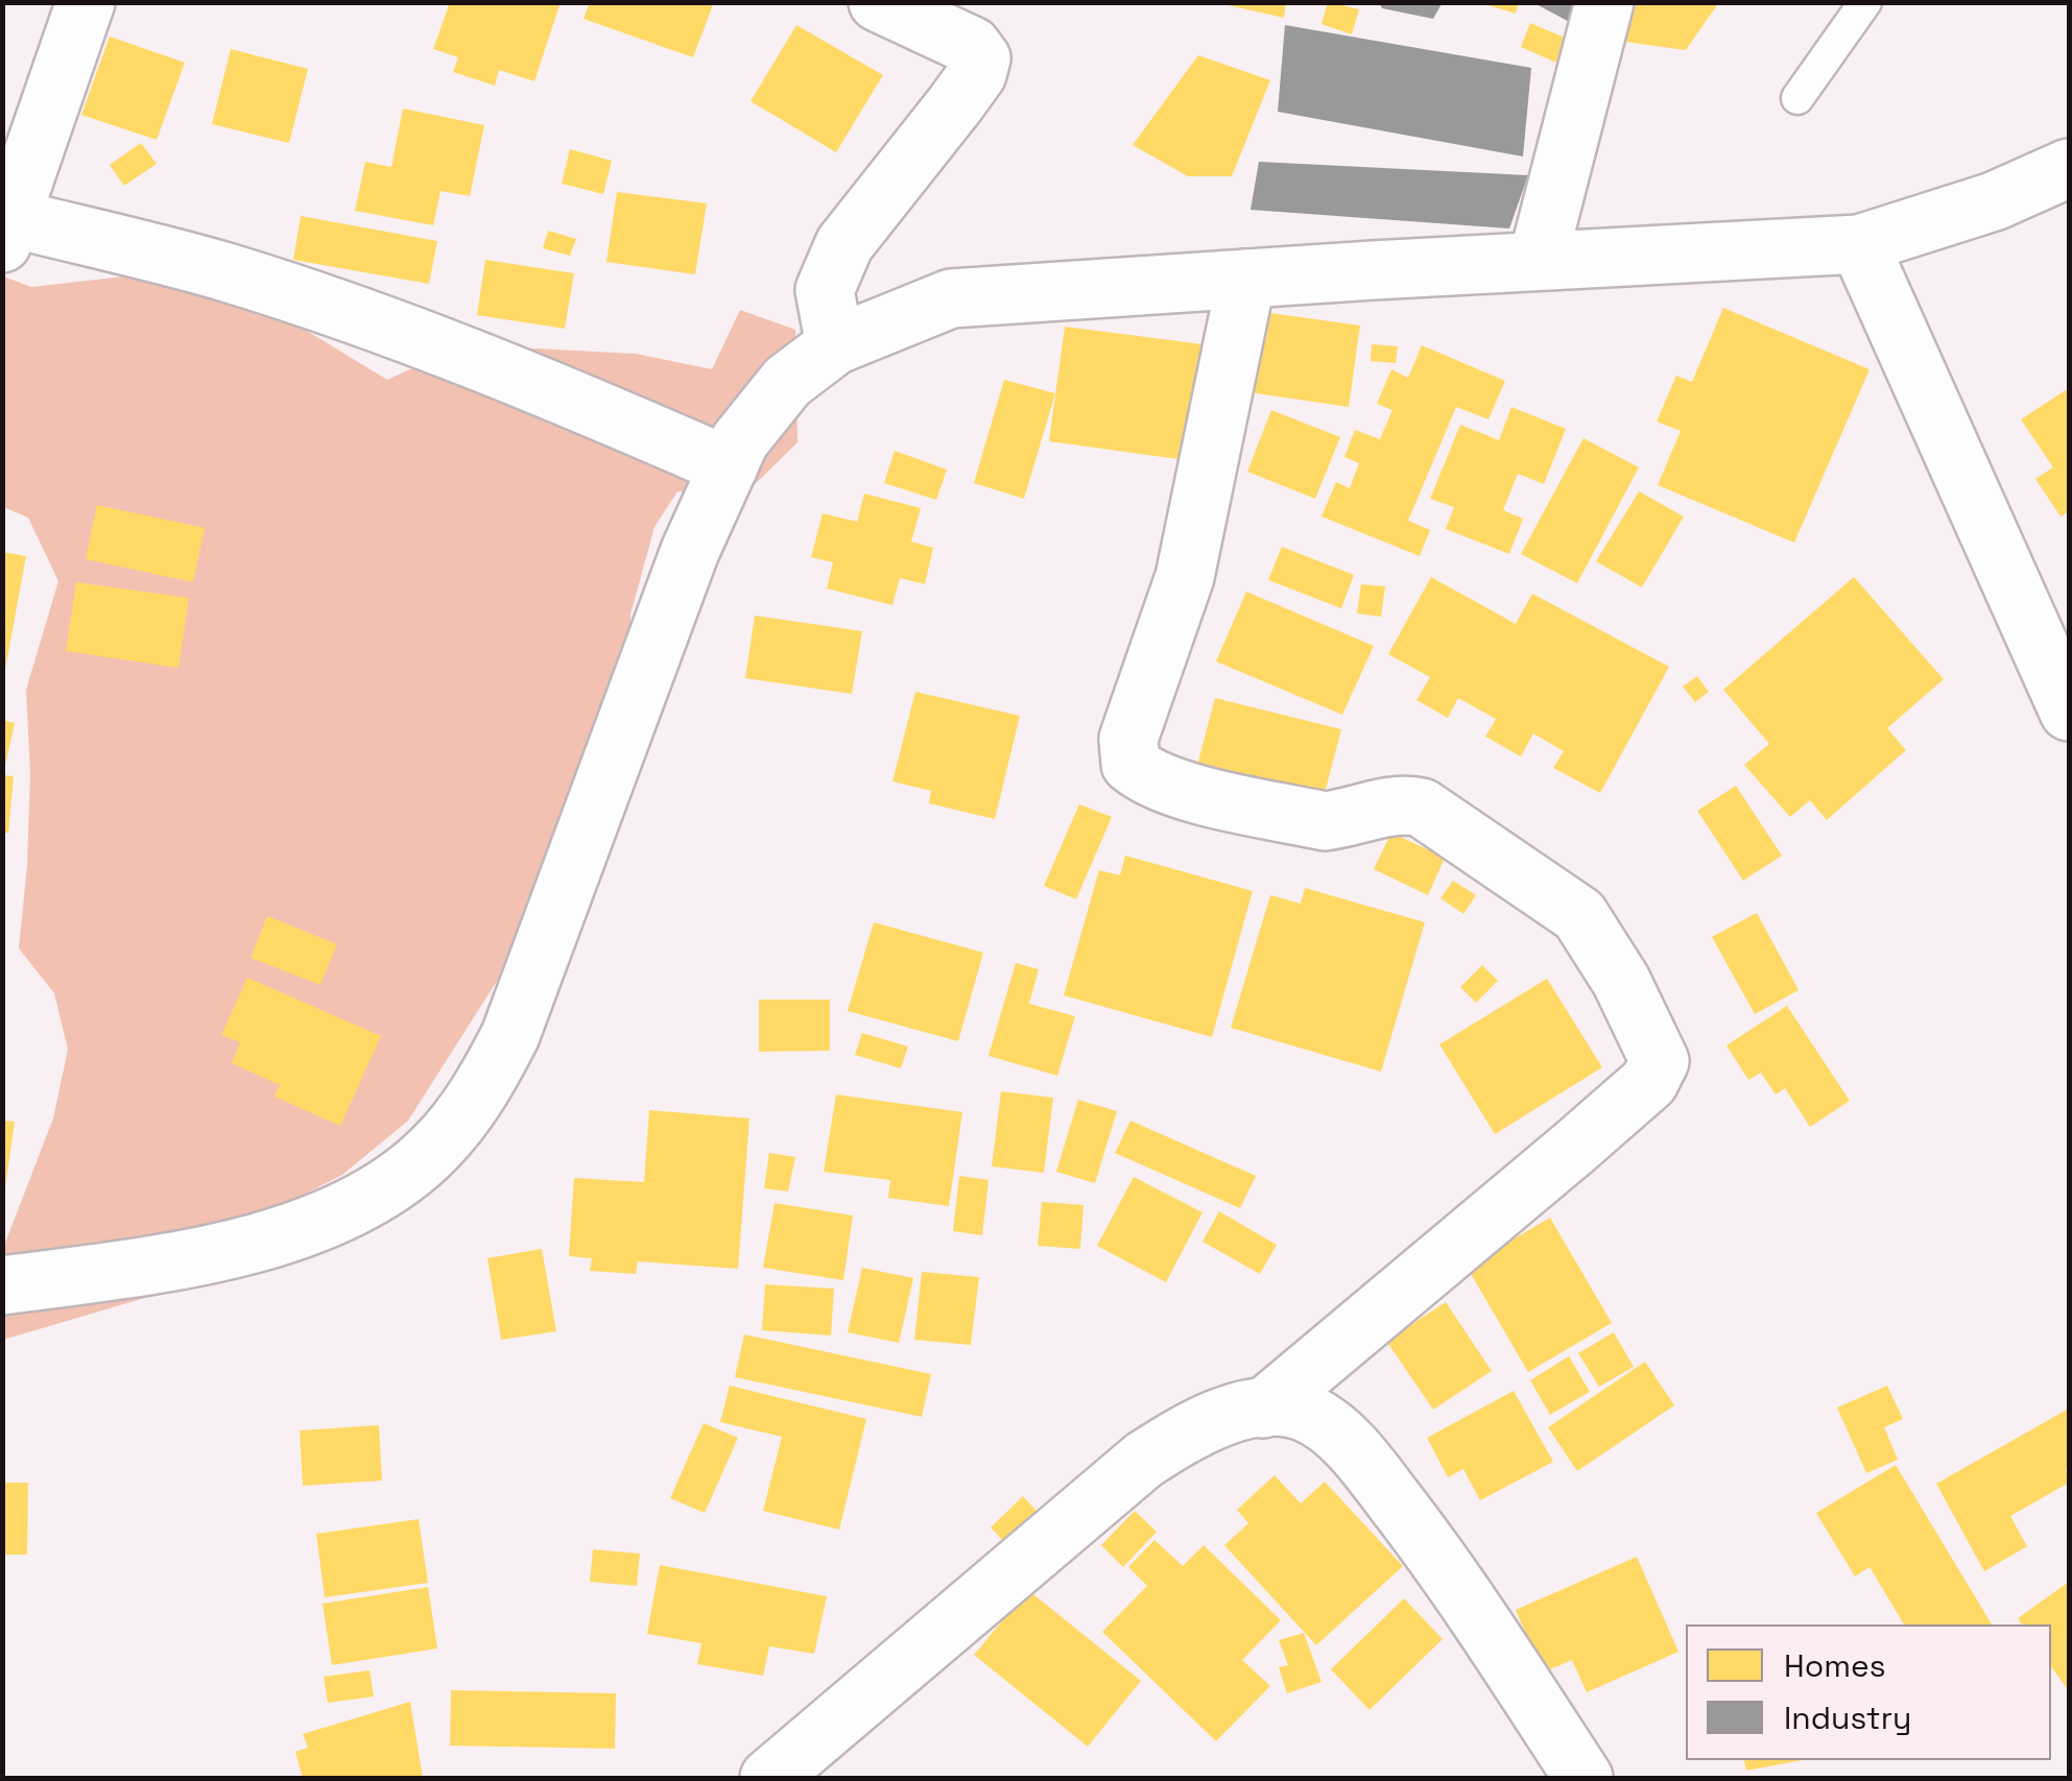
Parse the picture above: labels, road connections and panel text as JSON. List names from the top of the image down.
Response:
{
  "legend": ["Homes", "Industry"]
}
